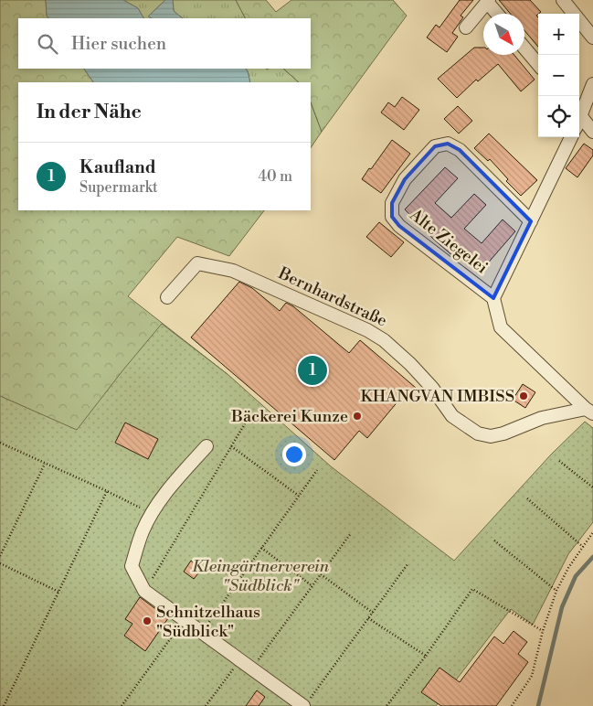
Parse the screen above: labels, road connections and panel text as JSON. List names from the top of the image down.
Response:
{
  "streets": {
    "street": ["Alte Ziegelei", "Bernhardstraße"]
  },
  "parks": ["Kleingärtnerverein \"Südblick\""],
  "places": ["KHANGVAN IMBISS", "Bäckerei Kunze", "Schnitzelhaus \"Südblick\""],
  "north": "bottom right",
  "page": {
    "map_buttons": ["+", "−"],
    "search": "Hier suchen",
    "heading": "In der Nähe",
    "list": [
      {
        "mark": "1",
        "name": "Kaufland",
        "note": "Supermarkt",
        "value": "40 m"
      }
    ],
    "pins": "1"
  }
}
